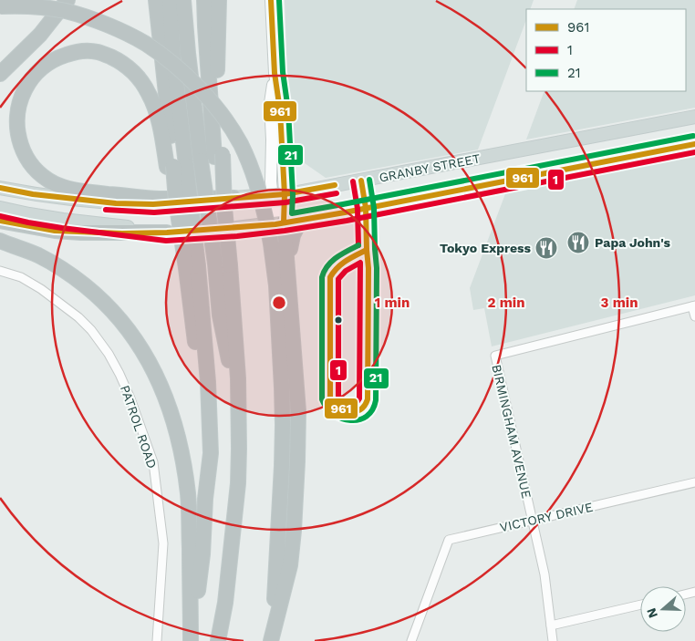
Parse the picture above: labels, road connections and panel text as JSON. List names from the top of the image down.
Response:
{
  "streets": {
    "main road": ["GRANBY STREET"],
    "street": ["PATROL ROAD", "BIRMINGHAM AVENUE", "VICTORY DRIVE"]
  },
  "crossings": [
    ["BIRMINGHAM AVENUE", "VICTORY DRIVE"]
  ],
  "places": {
    "restaurant": ["Papa John's", "Tokyo Express"]
  },
  "lines": ["transit line 961", "transit line 21", "transit line 1"],
  "legend": ["961", "1", "21"],
  "north": "left",
  "rings": ["1 min", "2 min", "3 min"]
}
